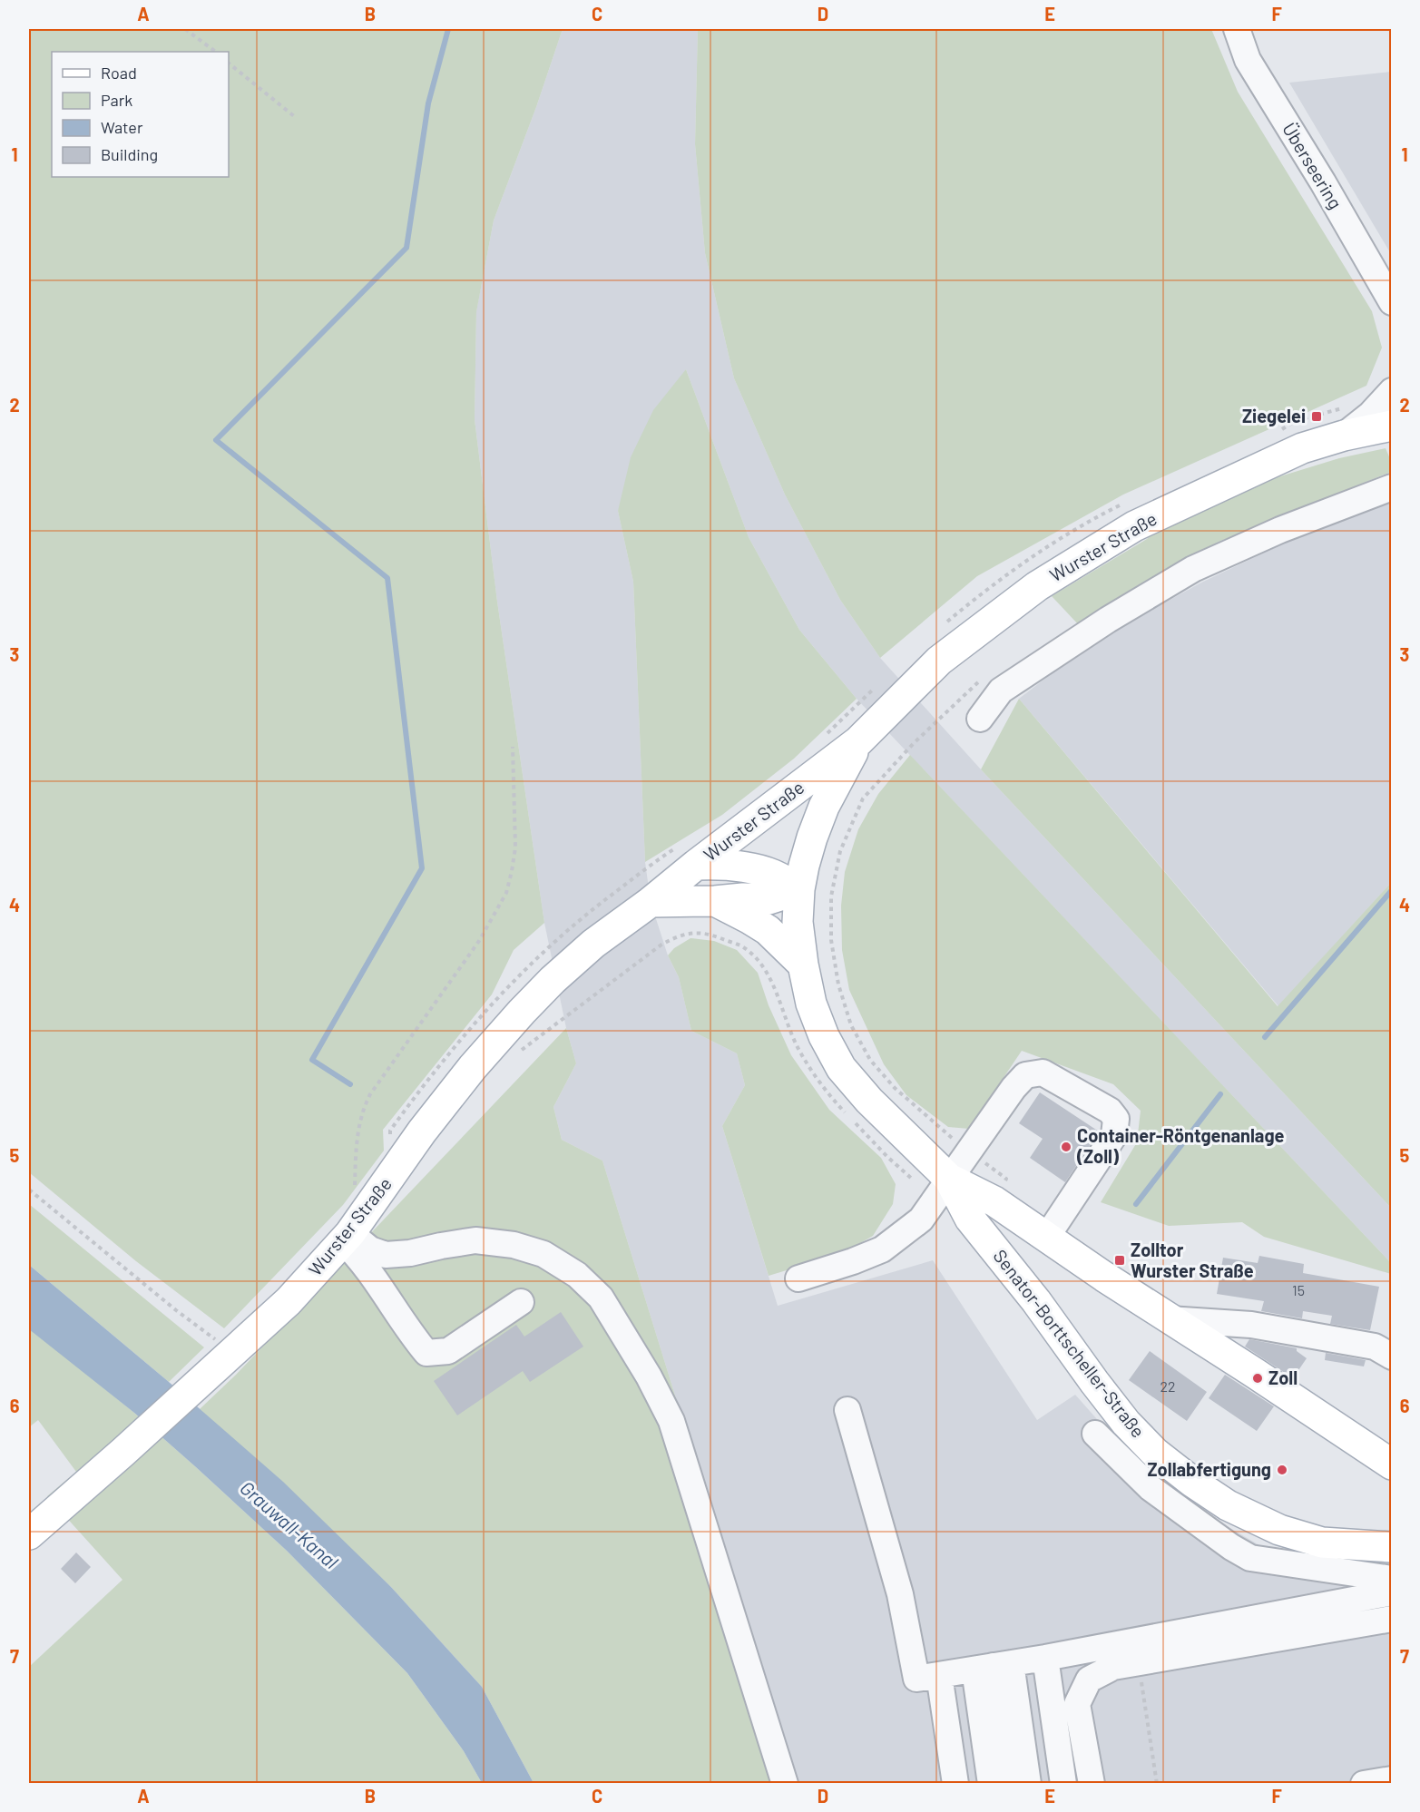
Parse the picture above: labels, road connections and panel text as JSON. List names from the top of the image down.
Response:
{
  "streets": {
    "main road": ["Wurster Straße", "Senator-Borttscheller-Straße"],
    "street": ["Überseering"]
  },
  "crossings": [
    ["Wurster Straße", "Senator-Borttscheller-Straße"]
  ],
  "water": ["Grauwall-Kanal"],
  "places": {
    "transit": ["Ziegelei", "Zolltor Wurster Straße"],
    "other": ["Container-Röntgenanlage (Zoll)", "Zoll", "Zollabfertigung"]
  },
  "house_numbers": ["15", "22"],
  "legend": [
    "Road",
    "Park",
    "Water",
    "Building"
  ],
  "grid": {
    "columns": [
      "A",
      "B",
      "C",
      "D",
      "E",
      "F"
    ],
    "rows": [
      "1",
      "2",
      "3",
      "4",
      "5",
      "6",
      "7"
    ]
  }
}
